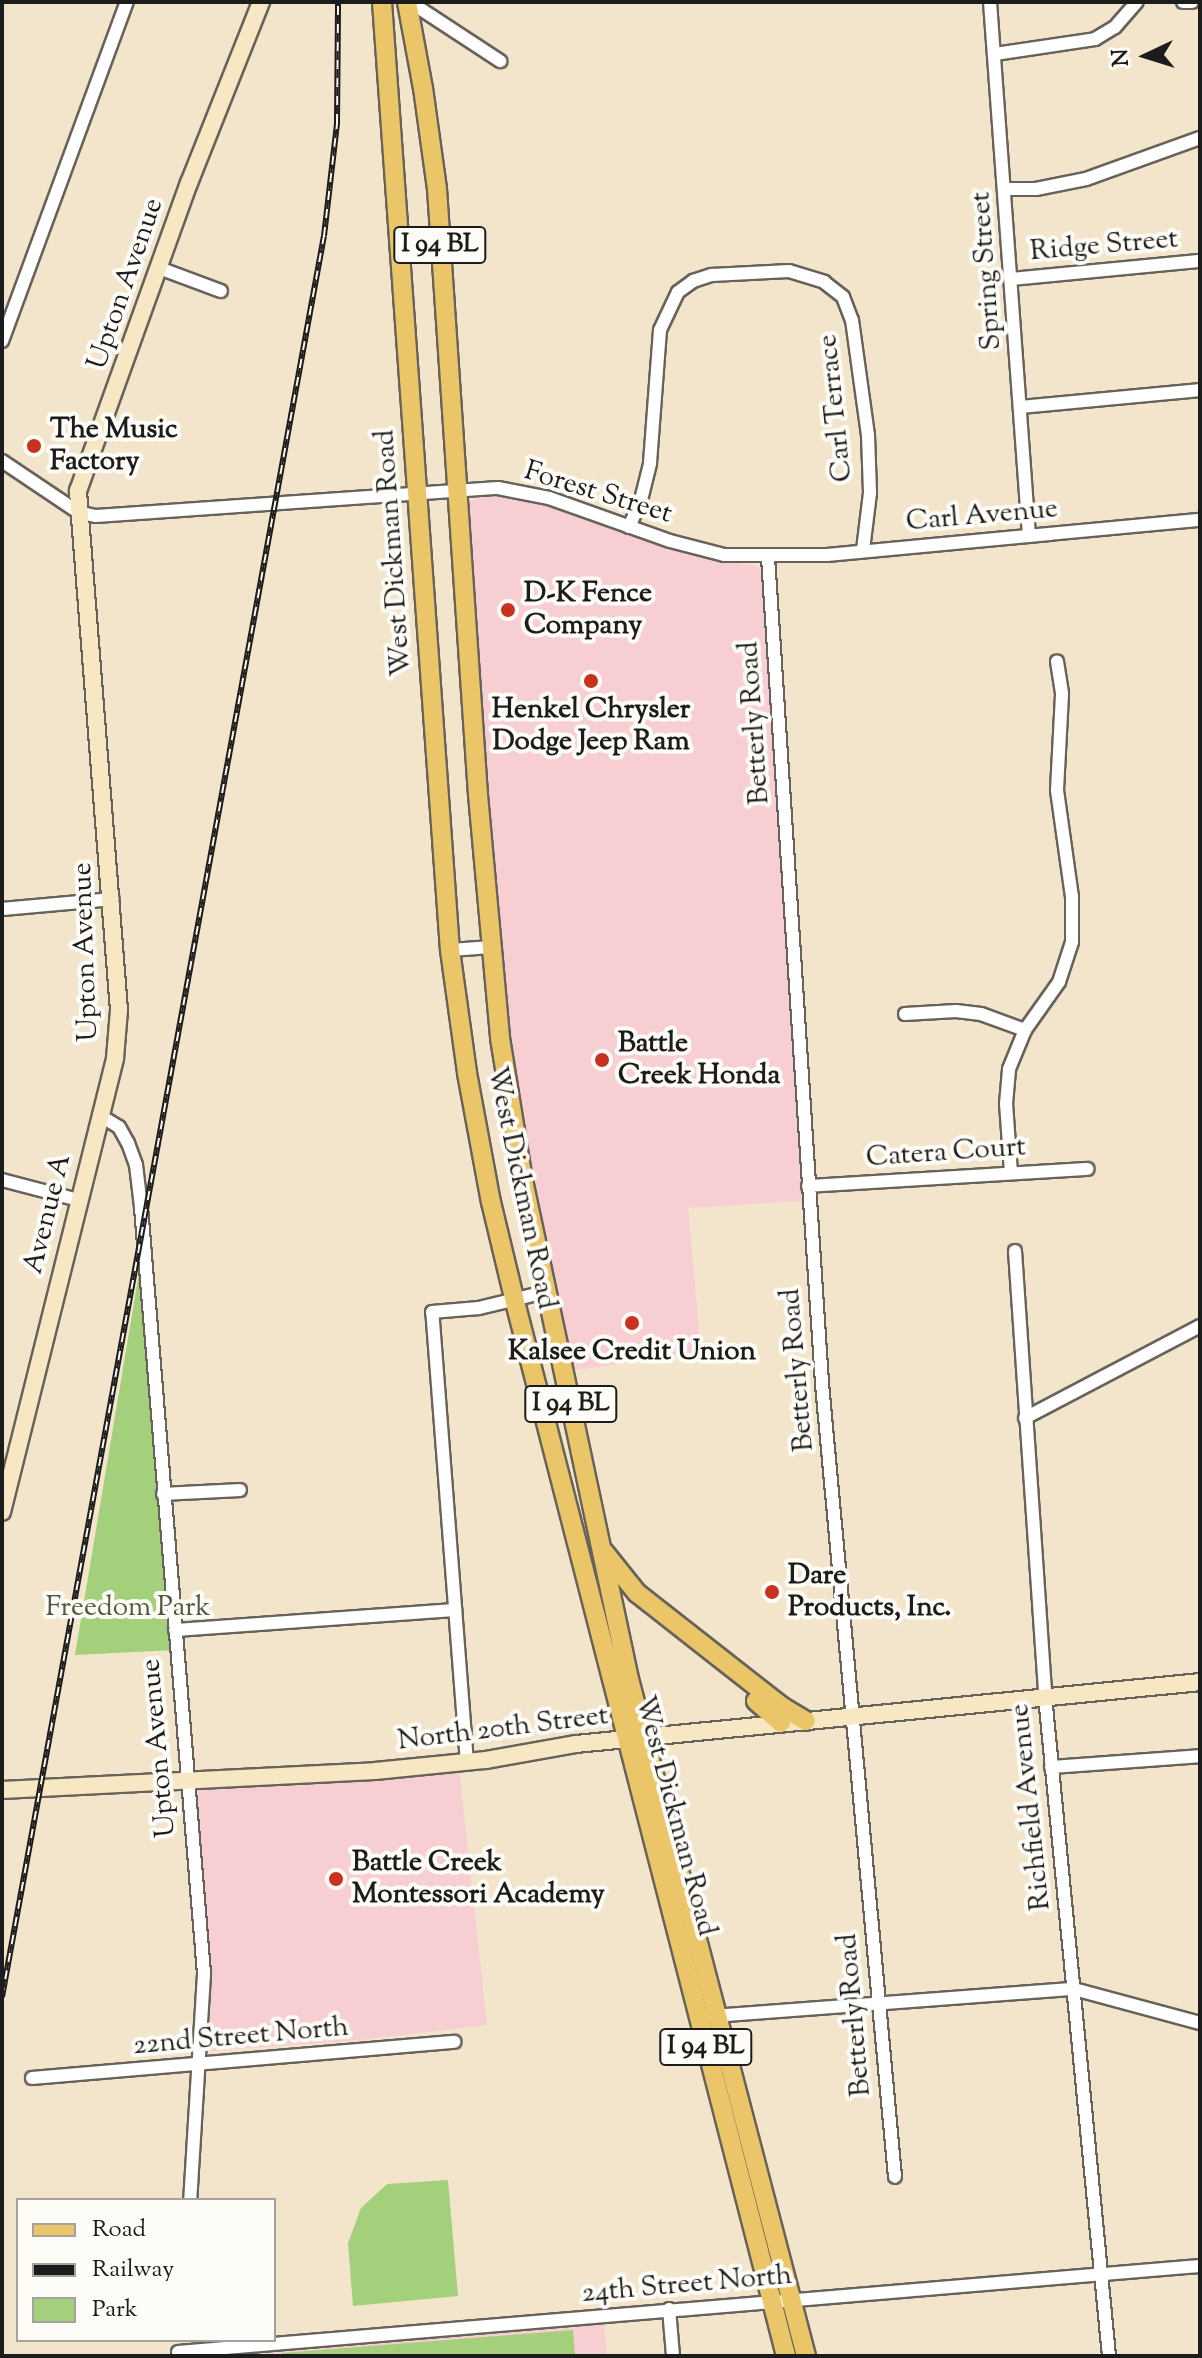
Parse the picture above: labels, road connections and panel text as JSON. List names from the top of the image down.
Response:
{
  "streets": {
    "main road": ["I 94 BL", "West Dickman Road"],
    "street": [
      "Ridge Street",
      "Spring Street",
      "Upton Avenue",
      "Carl Terrace",
      "Forest Street",
      "Carl Avenue",
      "Betterly Road",
      "Catera Court",
      "Avenue A",
      "North 20th Street",
      "Richfield Avenue",
      "22nd Street North",
      "24th Street North"
    ]
  },
  "crossings": [
    ["Ridge Street", "Spring Street"],
    ["Spring Street", "Carl Avenue"],
    ["Upton Avenue", "Forest Street"],
    ["Upton Avenue", "Avenue A"],
    ["Upton Avenue", "North 20th Street"],
    ["Upton Avenue", "22nd Street North"],
    ["Carl Terrace", "Forest Street"],
    ["Carl Terrace", "Carl Avenue"],
    ["Forest Street", "Carl Avenue"],
    ["Forest Street", "West Dickman Road"],
    ["Forest Street", "Betterly Road"],
    ["Carl Avenue", "Betterly Road"],
    ["West Dickman Road", "North 20th Street"],
    ["West Dickman Road", "24th Street North"],
    ["Betterly Road", "Catera Court"],
    ["Betterly Road", "North 20th Street"],
    ["North 20th Street", "Richfield Avenue"],
    ["Richfield Avenue", "24th Street North"]
  ],
  "parks": ["Freedom Park"],
  "places": [
    "The Music Factory",
    "D-K Fence Company",
    "Henkel Chrysler Dodge Jeep Ram",
    "Battle Creek Honda",
    "Kalsee Credit Union",
    "Dare Products, Inc.",
    "Battle Creek Montessori Academy"
  ],
  "legend": ["Road", "Railway", "Park"],
  "north": "left"
}
